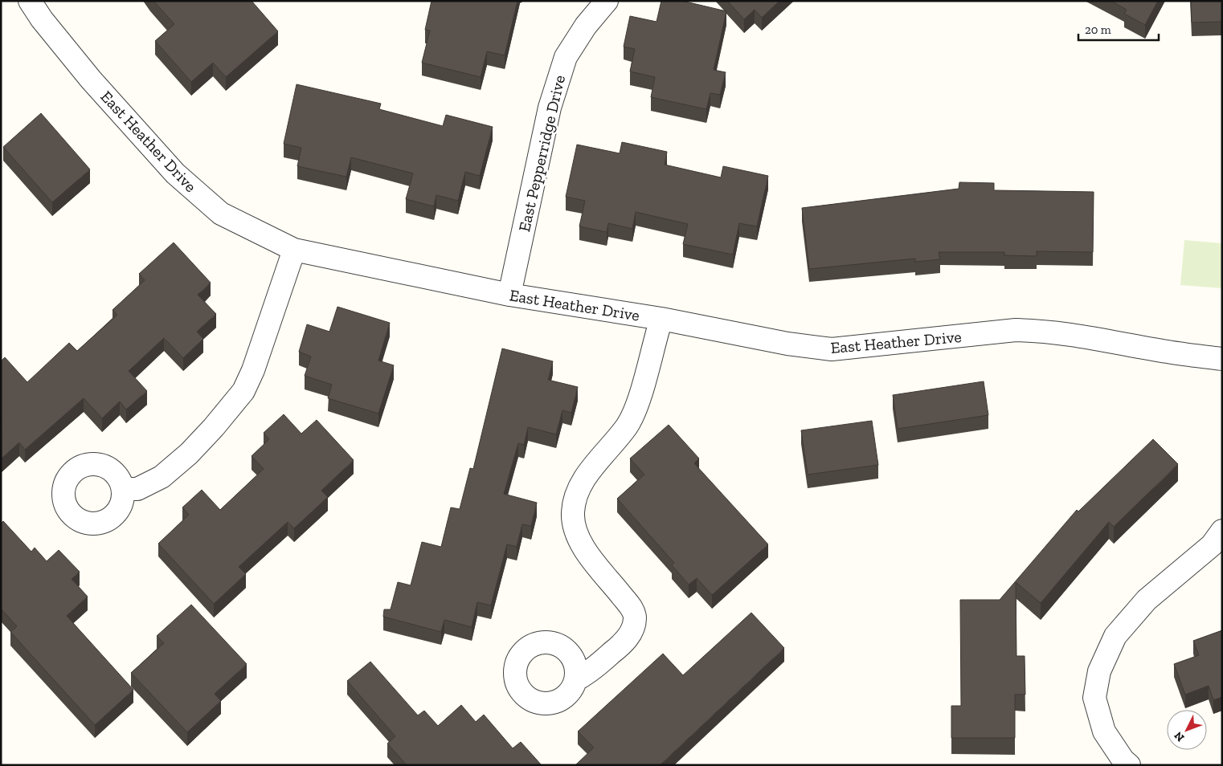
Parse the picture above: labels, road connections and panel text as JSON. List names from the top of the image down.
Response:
{
  "streets": {
    "street": ["East Heather Drive", "East Pepperridge Drive"]
  },
  "crossings": [
    ["East Heather Drive", "East Pepperridge Drive"]
  ],
  "scale_bar": "20 m",
  "north": "bottom left"
}
